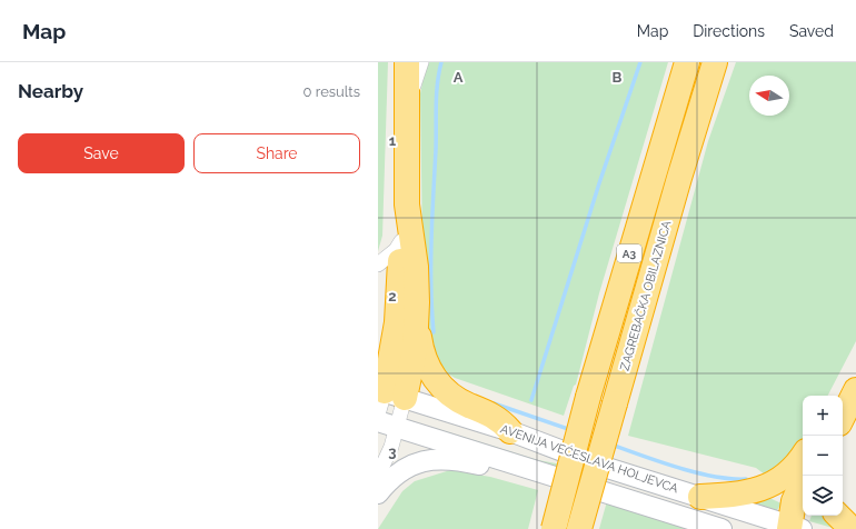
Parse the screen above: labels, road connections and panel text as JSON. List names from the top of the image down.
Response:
{
  "streets": {
    "highway": ["A3", "ZAGREBAČKA OBILAZNICA"],
    "main road": ["AVENIJA VEĆESLAVA HOLJEVCA"]
  },
  "north": "left",
  "page": {
    "header": "Map",
    "nav": ["Map", "Directions", "Saved"],
    "heading": ["Nearby", "0 results"],
    "buttons": ["Save", "Share"],
    "map_buttons": ["+", "−"]
  },
  "grid": {
    "columns": ["A", "B"],
    "rows": ["1", "2", "3"]
  }
}
